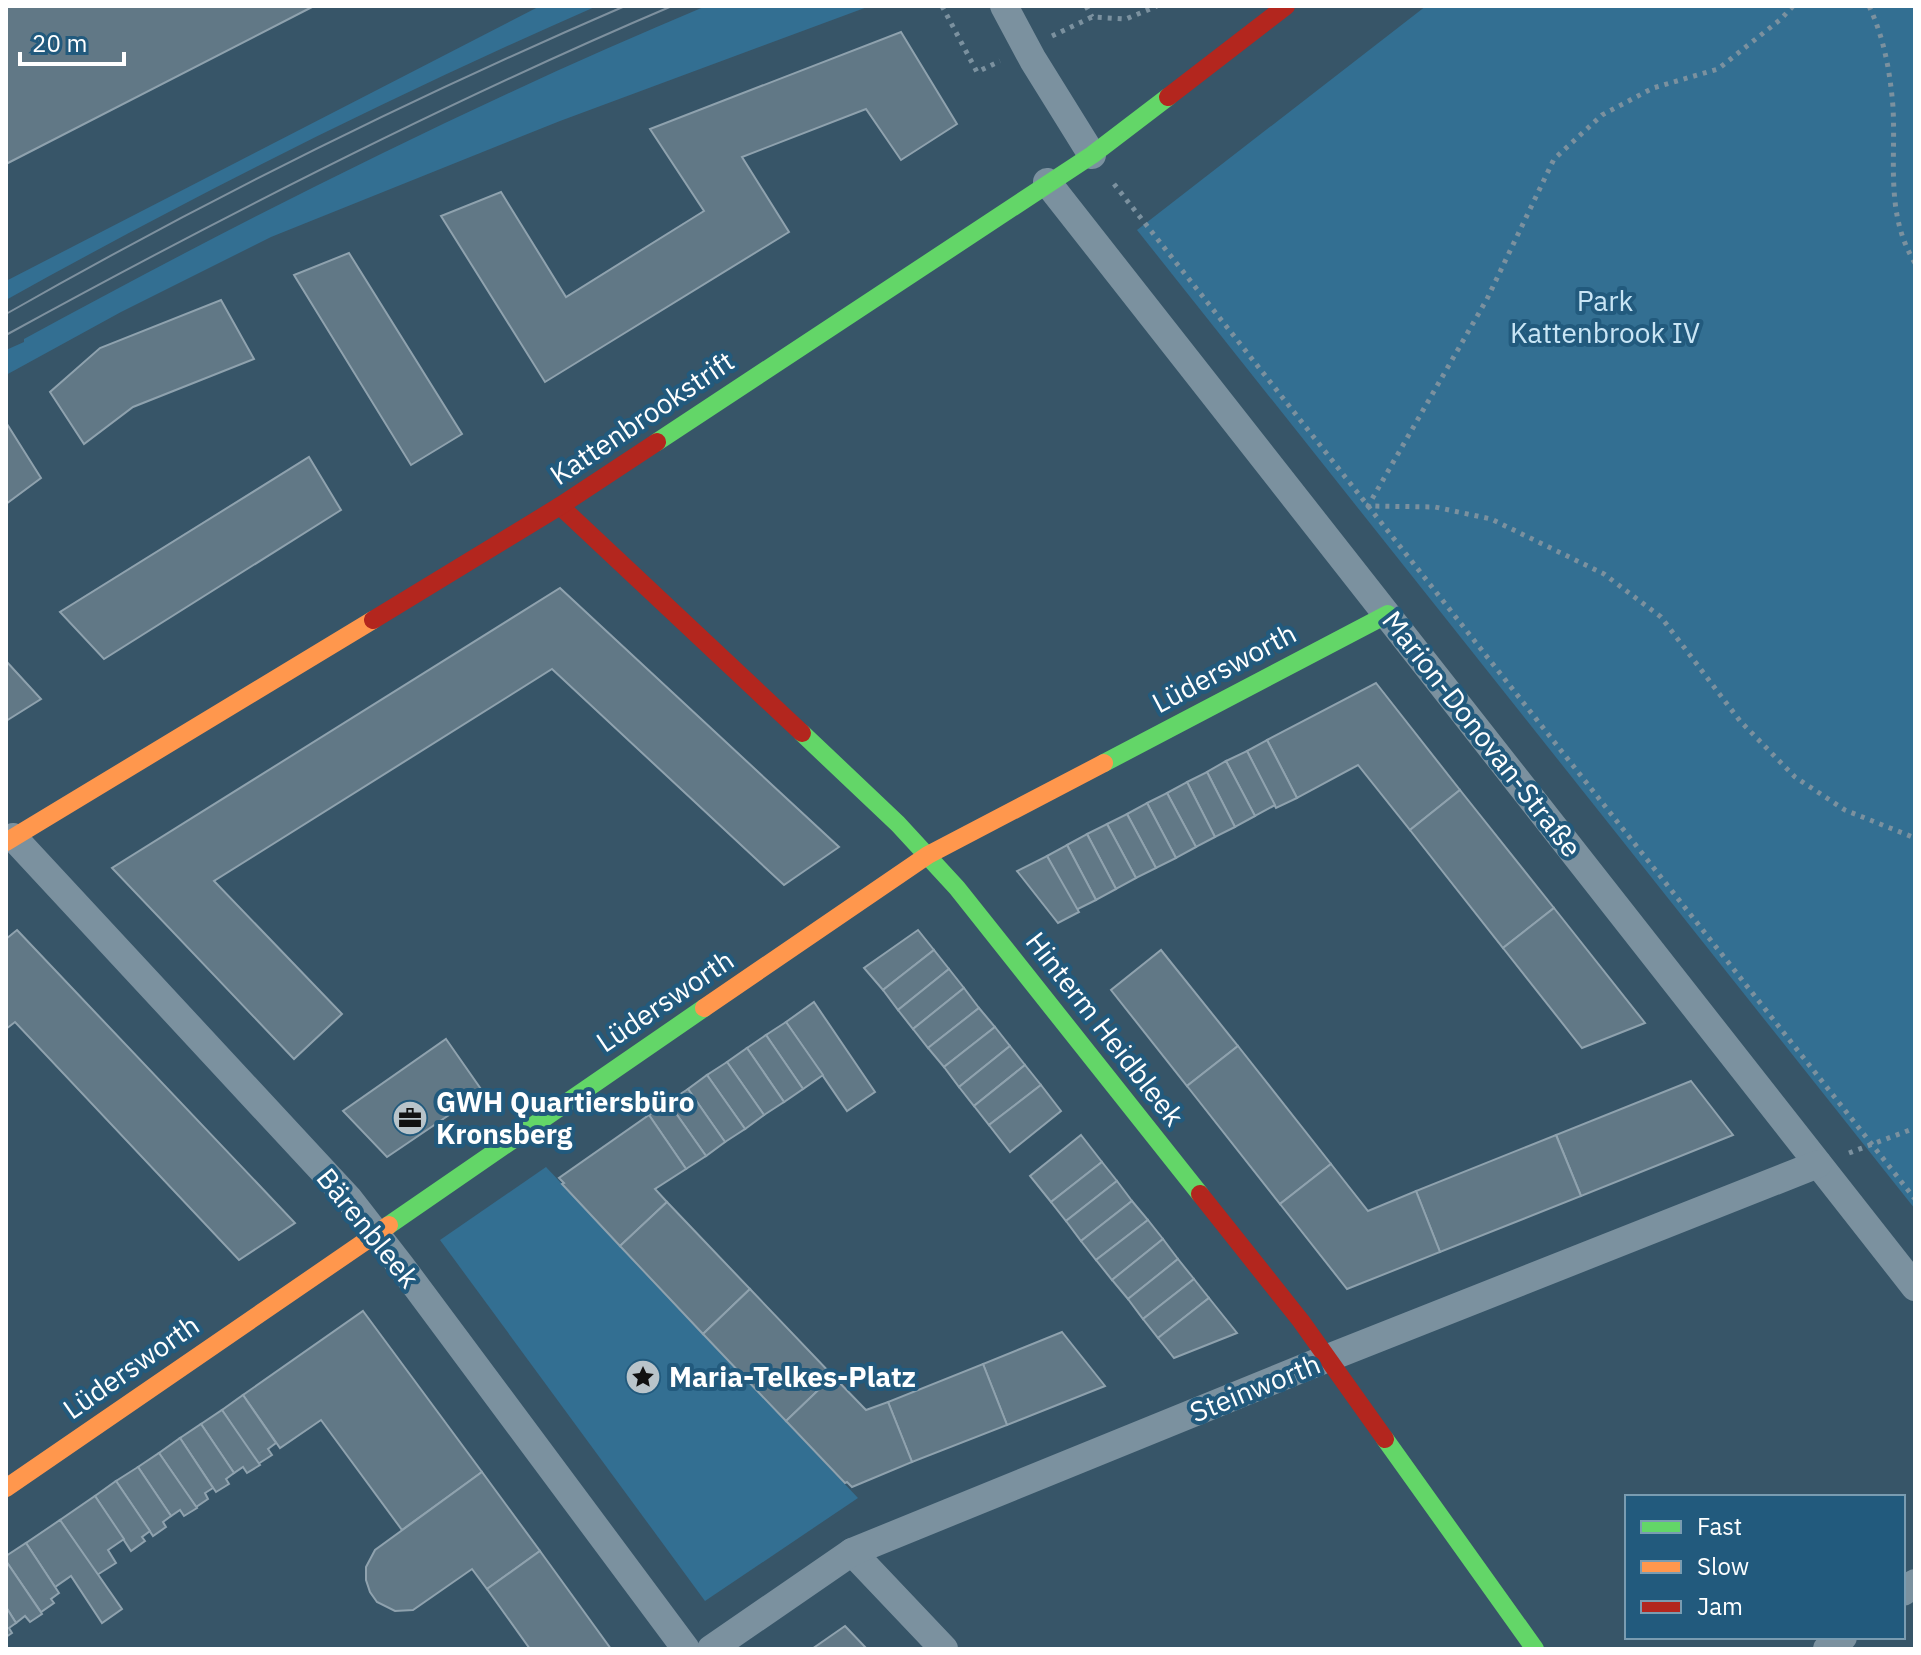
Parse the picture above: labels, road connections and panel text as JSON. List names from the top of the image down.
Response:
{
  "streets": {
    "street": [
      "Kattenbrookstrift",
      "Lüdersworth",
      "Marion-Donovan-Straße",
      "Hinterm Heidbleek",
      "Bärenbleek",
      "Steinworth"
    ]
  },
  "crossings": [
    ["Kattenbrookstrift", "Marion-Donovan-Straße"],
    ["Kattenbrookstrift", "Hinterm Heidbleek"],
    ["Kattenbrookstrift", "Bärenbleek"],
    ["Lüdersworth", "Marion-Donovan-Straße"],
    ["Lüdersworth", "Hinterm Heidbleek"],
    ["Lüdersworth", "Bärenbleek"],
    ["Marion-Donovan-Straße", "Steinworth"],
    ["Hinterm Heidbleek", "Steinworth"]
  ],
  "parks": ["Park Kattenbrook IV"],
  "places": {
    "office": ["GWH Quartiersbüro Kronsberg"],
    "place": ["Maria-Telkes-Platz"]
  },
  "legend": ["Fast", "Slow", "Jam"],
  "scale_bar": "20 m"
}
